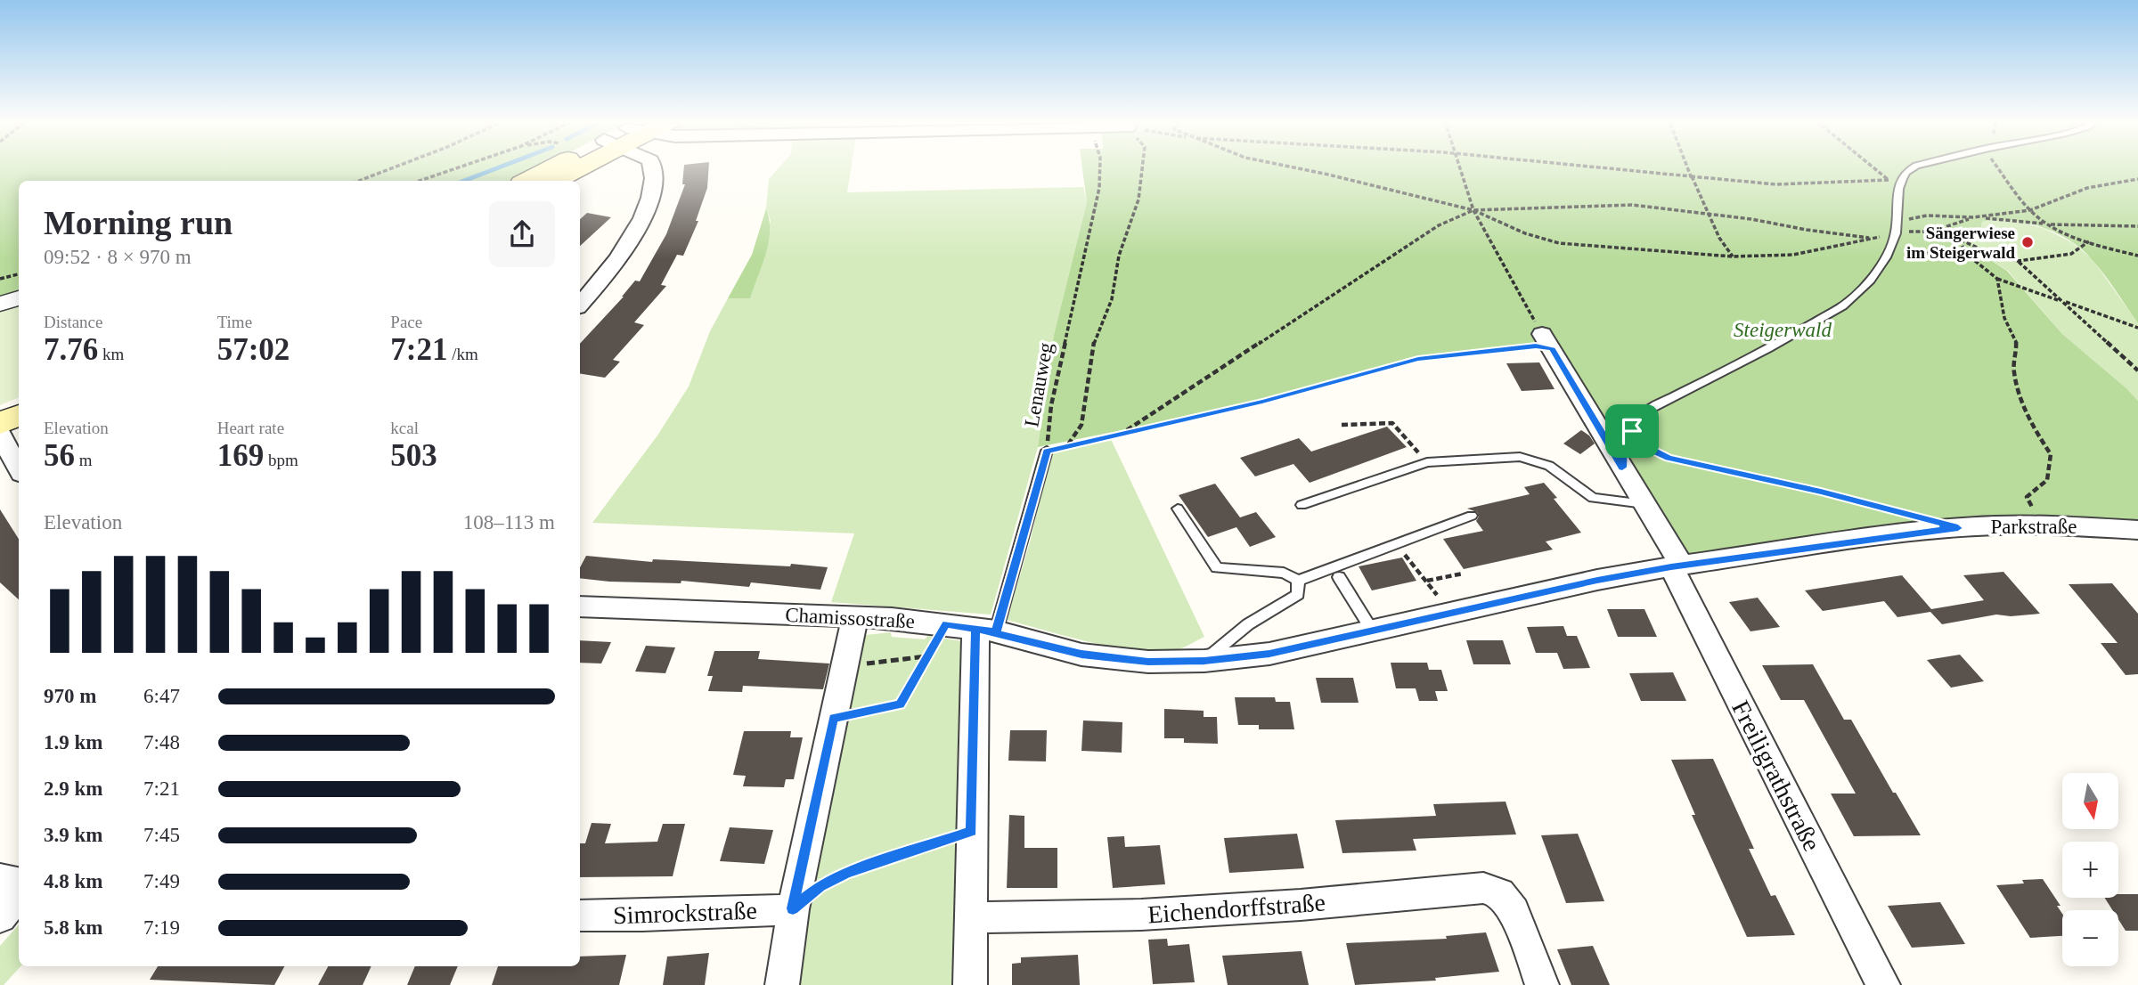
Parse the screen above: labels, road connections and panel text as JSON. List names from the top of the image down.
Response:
{
  "streets": {
    "street": [
      "Parkstraße",
      "Chamissostraße",
      "Freiligrathstraße",
      "Eichendorffstraße",
      "Simrockstraße"
    ],
    "lane": ["Lenauweg"]
  },
  "crossings": [
    ["Lenauweg", "Chamissostraße"],
    ["Parkstraße", "Chamissostraße"],
    ["Parkstraße", "Freiligrathstraße"],
    ["Chamissostraße", "Freiligrathstraße"]
  ],
  "parks": ["Steigerwald"],
  "places": ["Sängerwiese im Steigerwald"],
  "north": "bottom",
  "page": {
    "heading": ["Morning run", "09:52 · 8 × 970 m"],
    "stats": [
      ["Distance", "7.76 km"],
      ["Time", "57:02"],
      ["Pace", "7:21 /km"],
      ["Elevation", "56 m"],
      ["Heart rate", "169 bpm"],
      ["kcal", "503"]
    ],
    "chart": ["Elevation", "108–113 m"],
    "list": [
      {
        "name": "970 m",
        "note": "6:47"
      },
      {
        "name": "1.9 km",
        "note": "7:48"
      },
      {
        "name": "2.9 km",
        "note": "7:21"
      },
      {
        "name": "3.9 km",
        "note": "7:45"
      },
      {
        "name": "4.8 km",
        "note": "7:49"
      },
      {
        "name": "5.8 km",
        "note": "7:19"
      }
    ],
    "map_buttons": ["+", "−"]
  }
}
